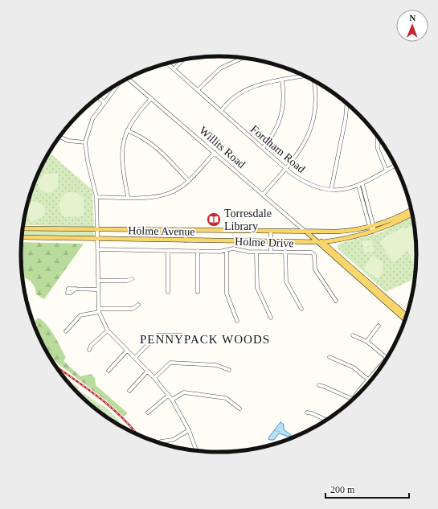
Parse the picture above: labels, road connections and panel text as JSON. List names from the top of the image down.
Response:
{
  "streets": {
    "main road": ["Willits Road", "Holme Avenue"],
    "street": ["Fordham Road", "Holme Drive"]
  },
  "crossings": [
    ["Willits Road", "Holme Avenue"]
  ],
  "districts": ["PENNYPACK WOODS"],
  "places": {
    "library": ["Torresdale Library"]
  },
  "scale_bar": "200 m",
  "north": "top"
}
